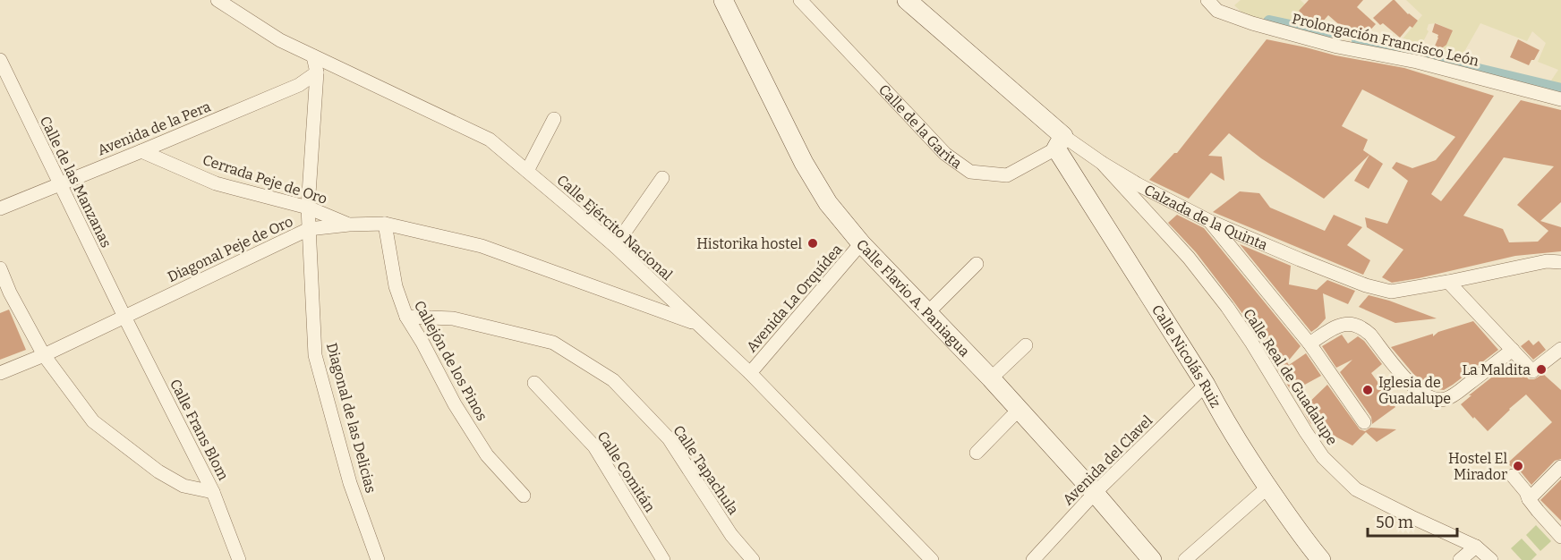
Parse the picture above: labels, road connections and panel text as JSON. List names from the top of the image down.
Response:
{
  "streets": {
    "street": [
      "Prolongación Francisco León",
      "Calle de la Garita",
      "Avenida de la Pera",
      "Cerrada Peje de Oro",
      "Calle de las Manzanas",
      "Calzada de la Quinta",
      "Calle Ejército Nacional",
      "Diagonal Peje de Oro",
      "Calle Flavio A. Paniagua",
      "Avenida La Orquídea",
      "Calle Nicolás Ruiz",
      "Callejón de los Pinos",
      "Calle Real de Guadalupe",
      "Diagonal de las Delicias",
      "Calle Frans Blom",
      "Avenida del Clavel",
      "Calle Tapachula",
      "Calle Comitán"
    ]
  },
  "crossings": [
    ["Calle de la Garita", "Calzada de la Quinta"],
    ["Calle de la Garita", "Calle Nicolás Ruiz"],
    ["Avenida de la Pera", "Cerrada Peje de Oro"],
    ["Avenida de la Pera", "Calle de las Manzanas"],
    ["Avenida de la Pera", "Diagonal de las Delicias"],
    ["Cerrada Peje de Oro", "Diagonal Peje de Oro"],
    ["Cerrada Peje de Oro", "Diagonal de las Delicias"],
    ["Calle de las Manzanas", "Diagonal Peje de Oro"],
    ["Calle de las Manzanas", "Calle Frans Blom"],
    ["Calzada de la Quinta", "Calle Nicolás Ruiz"],
    ["Calzada de la Quinta", "Calle Real de Guadalupe"],
    ["Calle Ejército Nacional", "Diagonal Peje de Oro"],
    ["Calle Ejército Nacional", "Avenida La Orquídea"],
    ["Calle Ejército Nacional", "Diagonal de las Delicias"],
    ["Diagonal Peje de Oro", "Callejón de los Pinos"],
    ["Diagonal Peje de Oro", "Diagonal de las Delicias"],
    ["Diagonal Peje de Oro", "Calle Frans Blom"],
    ["Calle Flavio A. Paniagua", "Avenida La Orquídea"],
    ["Calle Flavio A. Paniagua", "Avenida del Clavel"],
    ["Calle Nicolás Ruiz", "Avenida del Clavel"],
    ["Callejón de los Pinos", "Calle Tapachula"]
  ],
  "places": [
    "Historika hostel",
    "La Maldita",
    "Iglesia de Guadalupe",
    "Hostel El Mirador"
  ],
  "scale_bar": "50 m"
}
